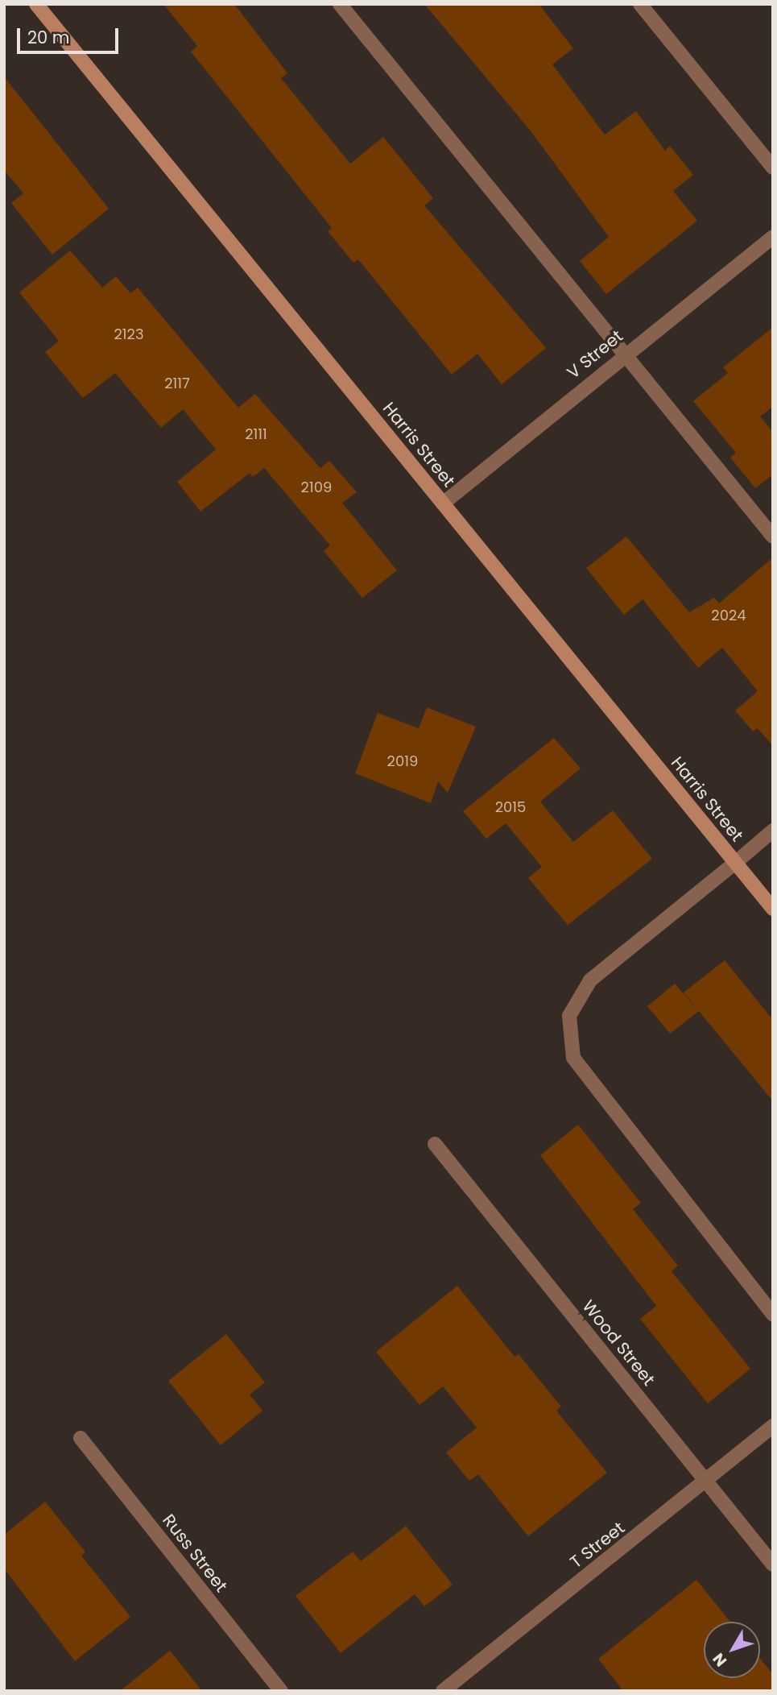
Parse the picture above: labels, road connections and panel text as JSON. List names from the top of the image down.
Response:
{
  "streets": {
    "main road": ["Harris Street"],
    "street": [
      "V Street",
      "Wood Street",
      "T Street",
      "Russ Street"
    ]
  },
  "crossings": [
    ["V Street", "Harris Street"],
    ["Wood Street", "T Street"]
  ],
  "house_numbers": [
    "2123",
    "2117",
    "2111",
    "2109",
    "2024",
    "2019",
    "2015"
  ],
  "scale_bar": "20 m",
  "north": "bottom left"
}
